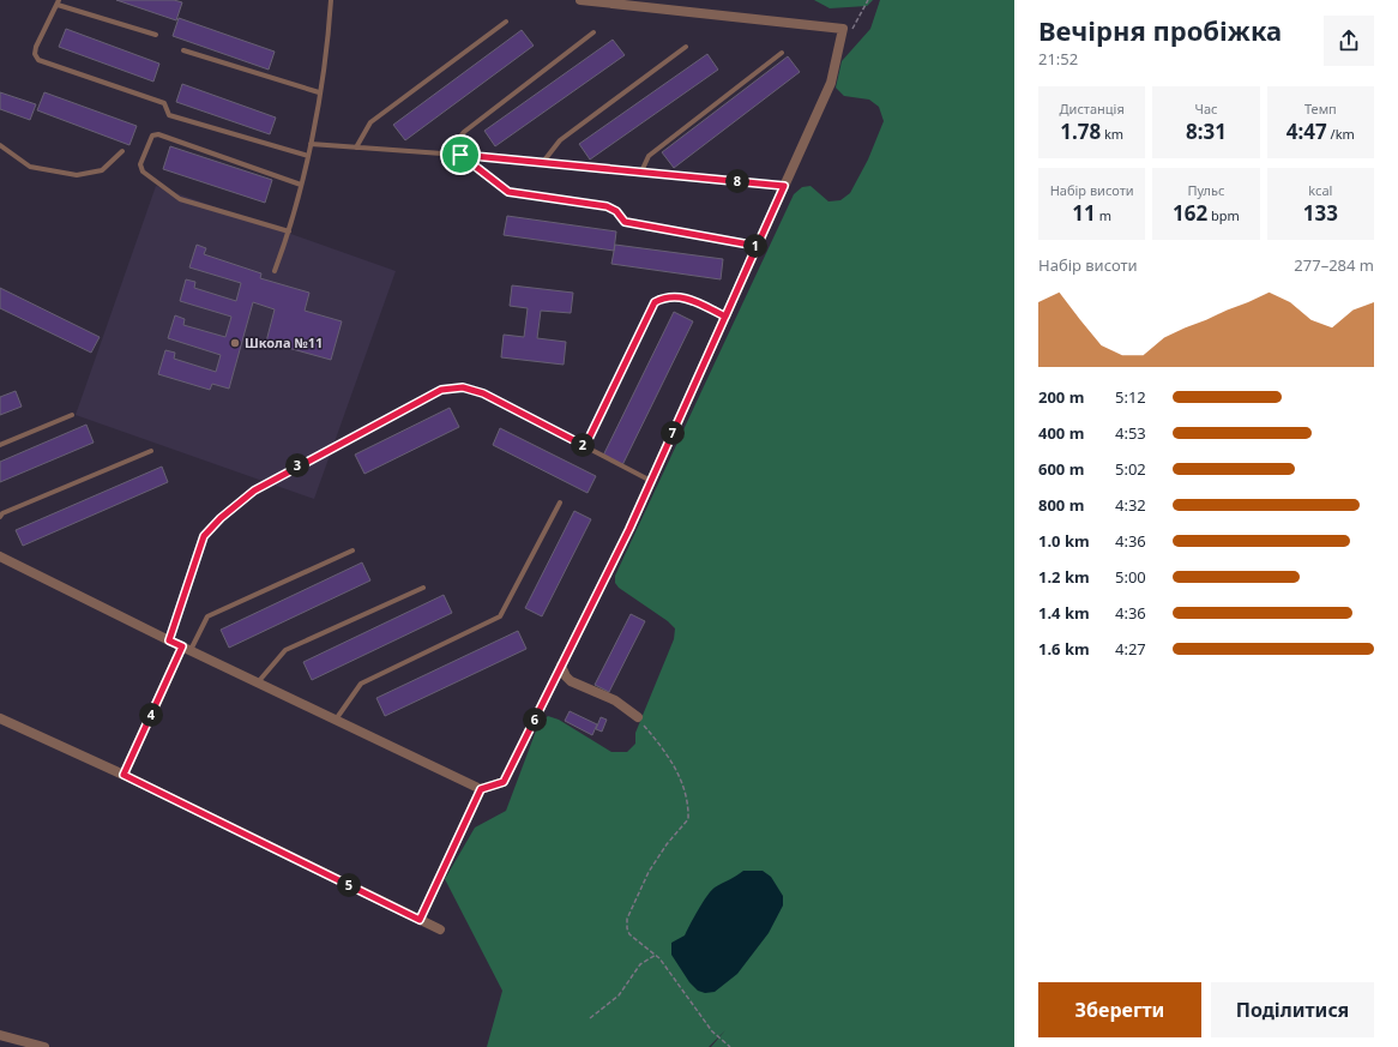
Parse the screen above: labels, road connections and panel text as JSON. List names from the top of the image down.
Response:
{
  "places": ["Школа №11"],
  "page": {
    "heading": ["Вечірня пробіжка", "21:52"],
    "stats": [
      ["Дистанція", "1.78 km"],
      ["Час", "8:31"],
      ["Темп", "4:47 /km"],
      ["Набір висоти", "11 m"],
      ["Пульс", "162 bpm"],
      ["kcal", "133"]
    ],
    "pins": [
      "8",
      "1",
      "7",
      "2",
      "3",
      "4",
      "6",
      "5"
    ],
    "chart": ["Набір висоти", "277–284 m"],
    "list": [
      {
        "name": "200 m",
        "note": "5:12"
      },
      {
        "name": "400 m",
        "note": "4:53"
      },
      {
        "name": "600 m",
        "note": "5:02"
      },
      {
        "name": "800 m",
        "note": "4:32"
      },
      {
        "name": "1.0 km",
        "note": "4:36"
      },
      {
        "name": "1.2 km",
        "note": "5:00"
      },
      {
        "name": "1.4 km",
        "note": "4:36"
      },
      {
        "name": "1.6 km",
        "note": "4:27"
      }
    ],
    "buttons": ["Зберегти", "Поділитися"]
  }
}
